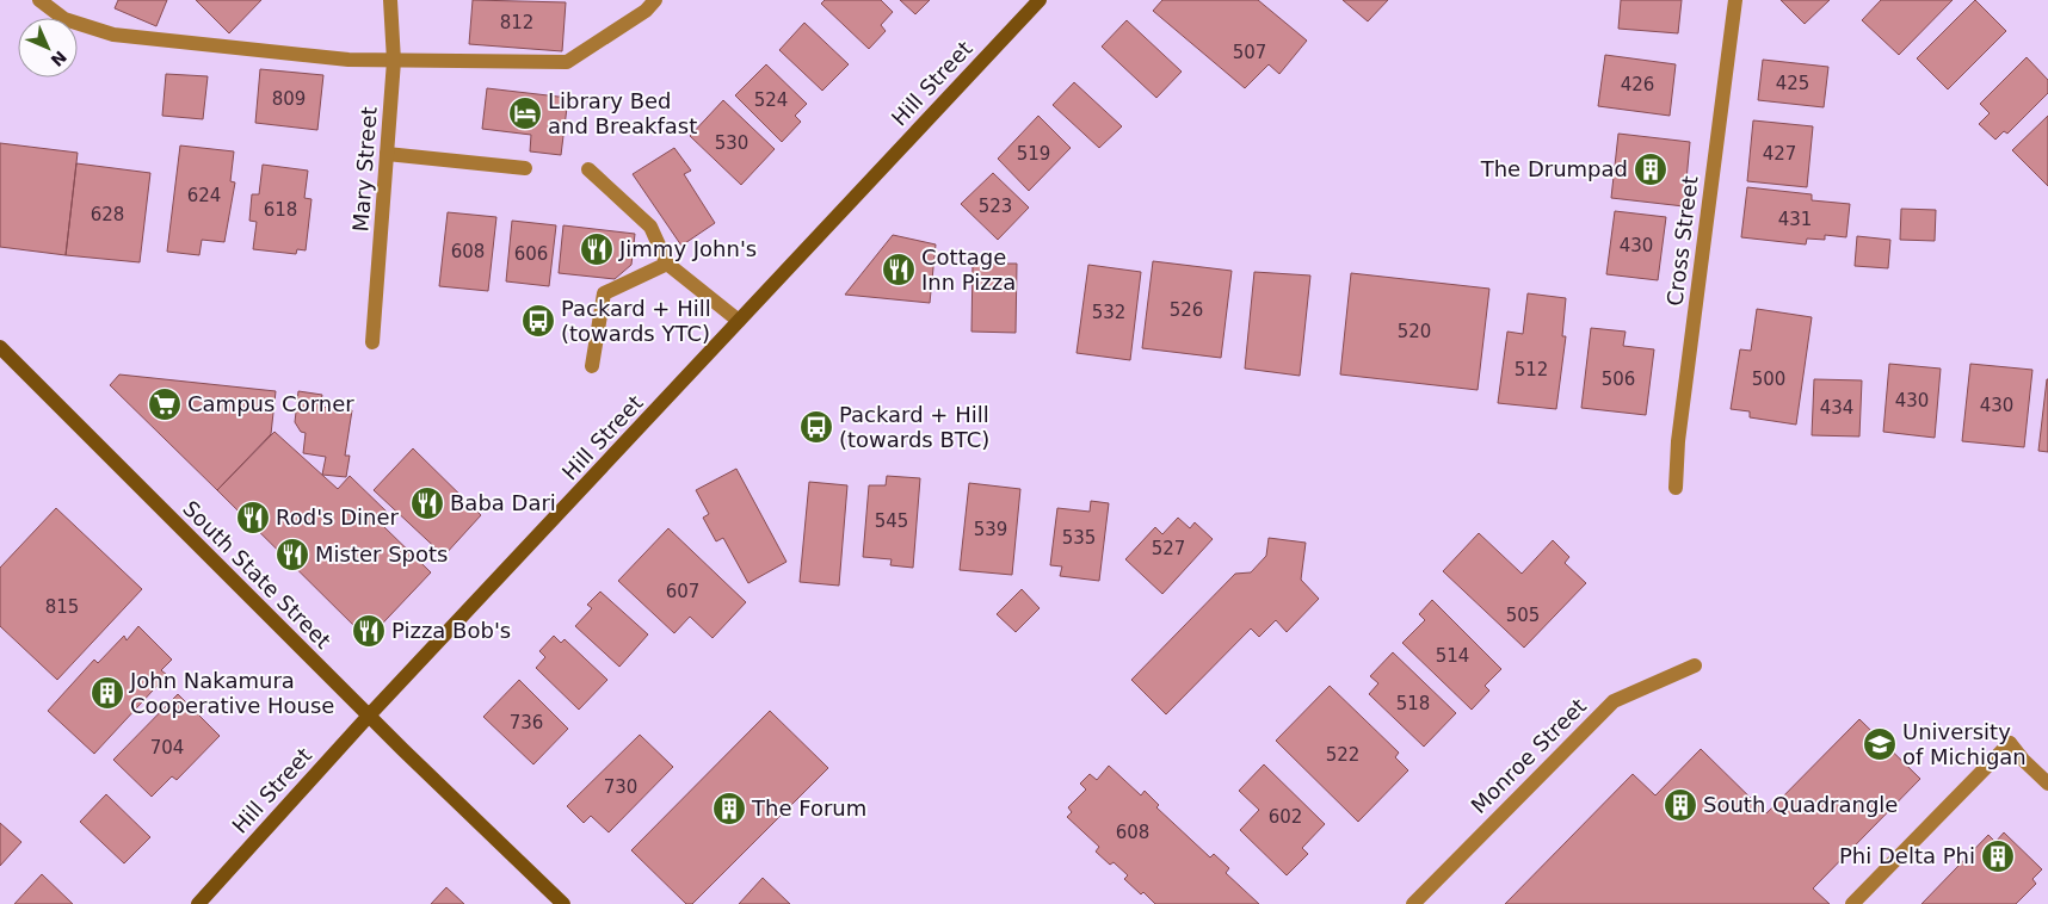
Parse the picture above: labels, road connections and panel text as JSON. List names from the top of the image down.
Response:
{
  "streets": {
    "street": [
      "Hill Street",
      "Mary Street",
      "Cross Street",
      "South State Street",
      "Monroe Street"
    ]
  },
  "crossings": [
    ["Hill Street", "South State Street"]
  ],
  "places": {
    "hotel": ["Library Bed and Breakfast"],
    "building": [
      "The Drumpad",
      "John Nakamura Cooperative House",
      "South Quadrangle",
      "The Forum",
      "Phi Delta Phi"
    ],
    "restaurant": [
      "Jimmy John's",
      "Cottage Inn Pizza",
      "Baba Dari",
      "Rod's Diner",
      "Mister Spots",
      "Pizza Bob's"
    ],
    "bus stop": ["Packard + Hill (towards YTC)", "Packard + Hill (towards BTC)"],
    "supermarket": ["Campus Corner"],
    "school or university": ["University of Michigan"]
  },
  "house_numbers": [
    "812",
    "507",
    "425",
    "426",
    "809",
    "524",
    "530",
    "519",
    "427",
    "624",
    "523",
    "618",
    "628",
    "431",
    "430",
    "608",
    "606",
    "526",
    "532",
    "520",
    "512",
    "506",
    "500",
    "430",
    "430",
    "434",
    "545",
    "539",
    "535",
    "527",
    "607",
    "815",
    "505",
    "514",
    "518",
    "736",
    "704",
    "522",
    "730",
    "602",
    "608"
  ],
  "north": "bottom right"
}
